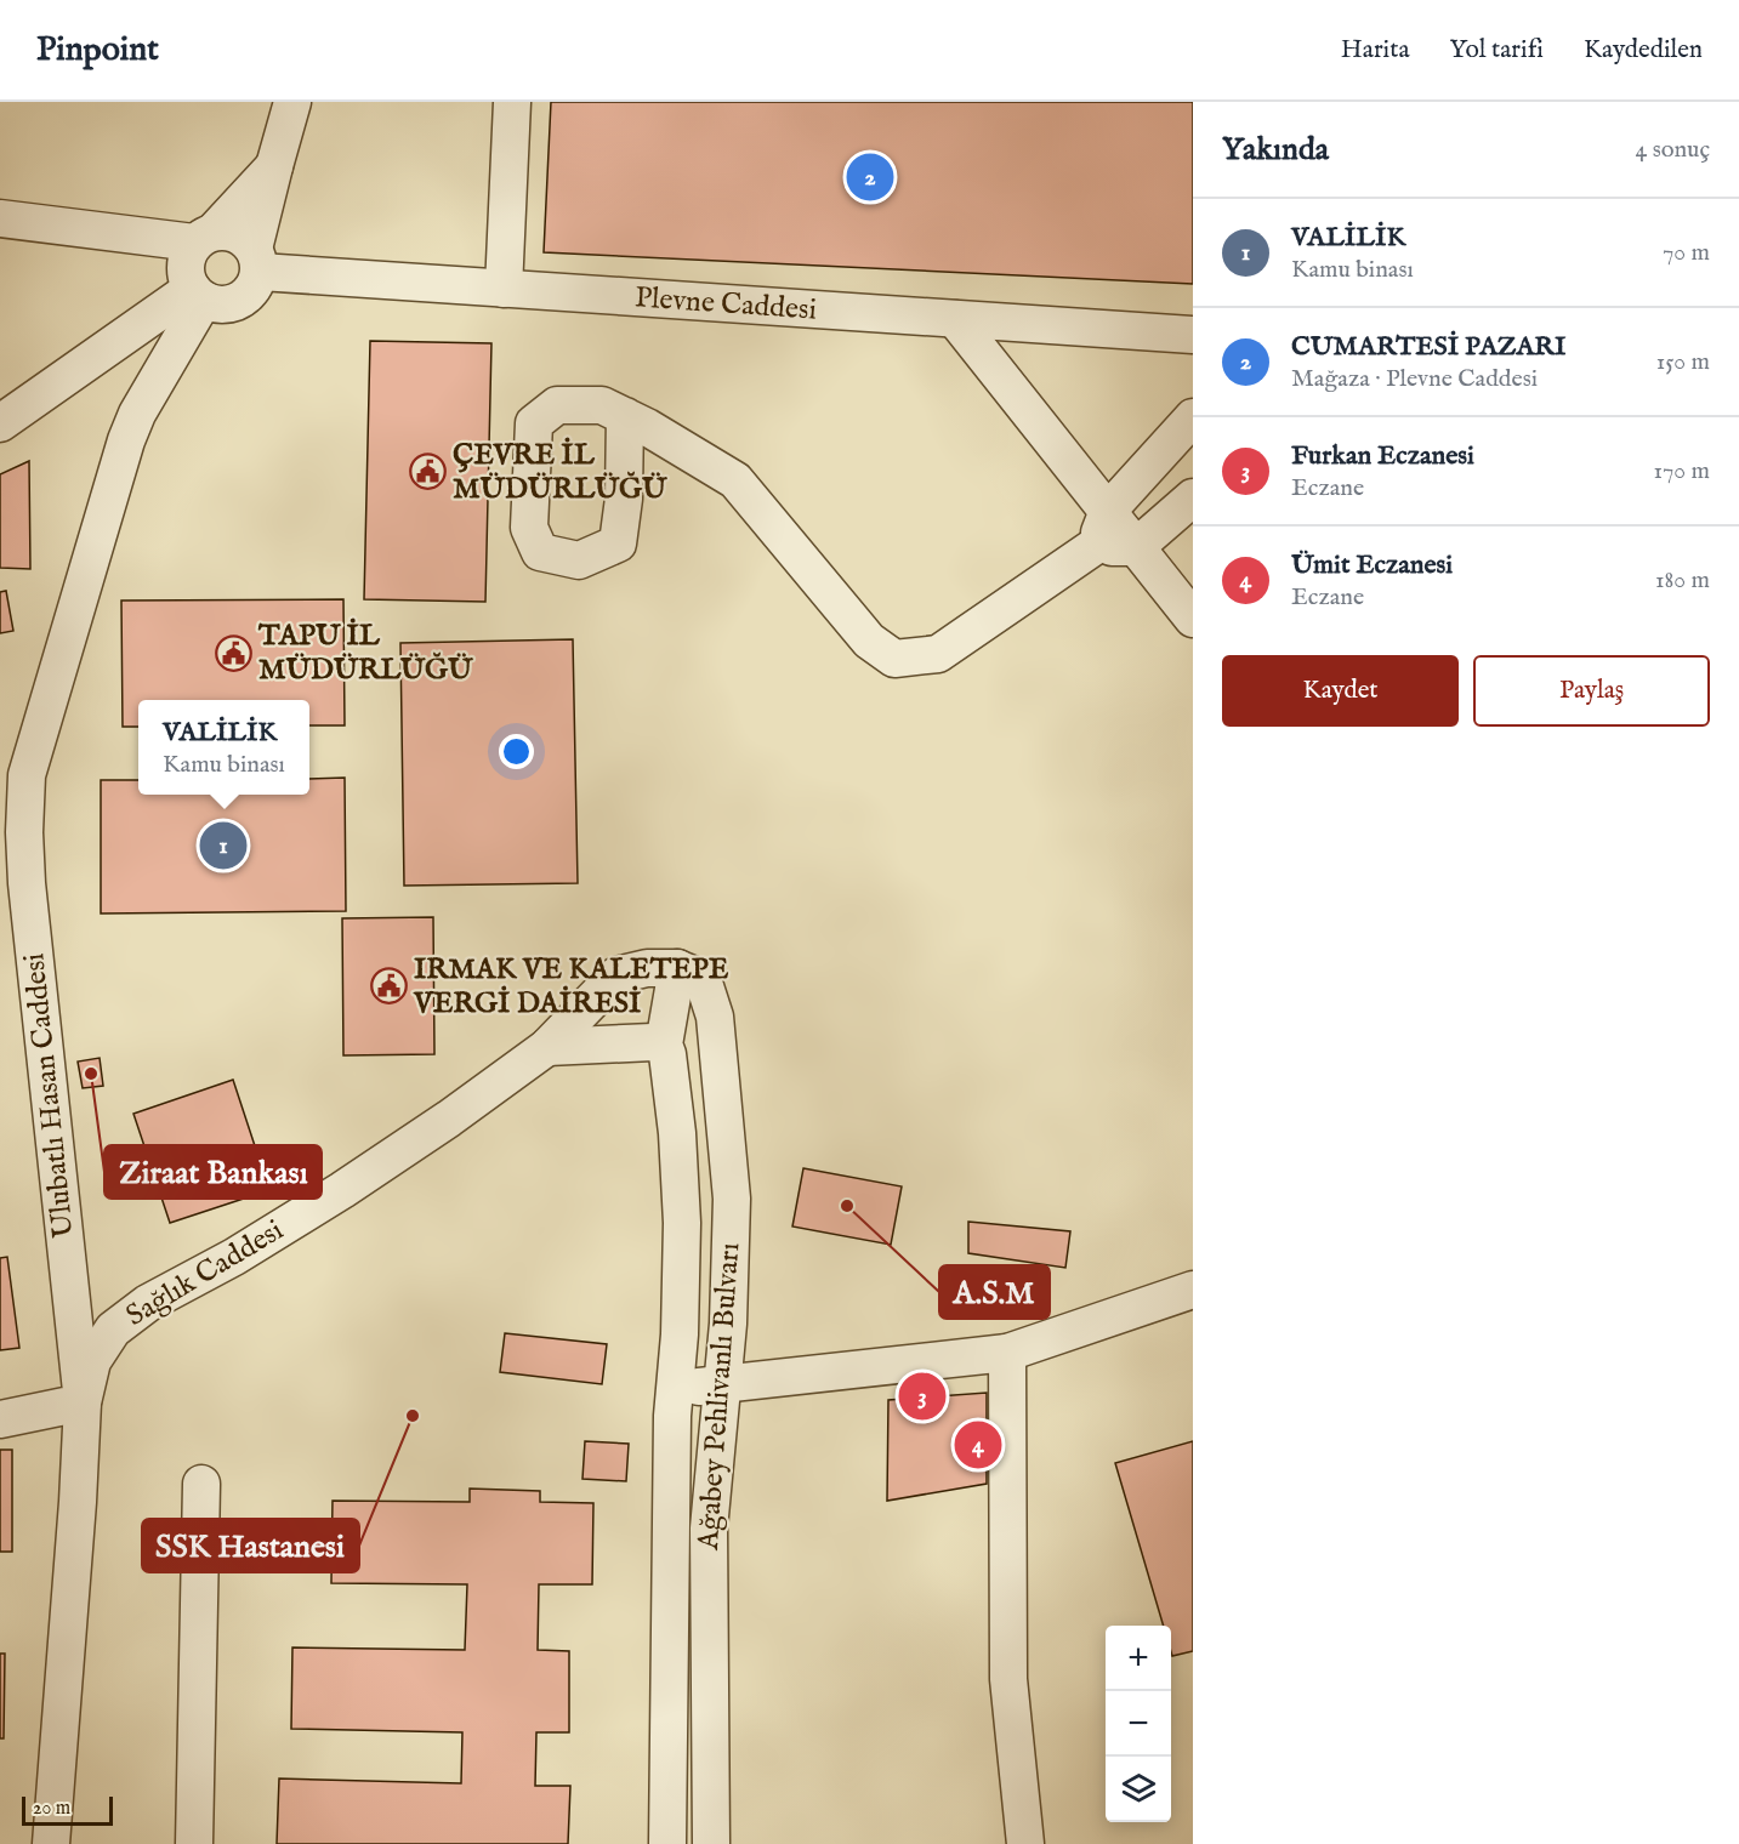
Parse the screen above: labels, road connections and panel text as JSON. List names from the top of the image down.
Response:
{
  "streets": {
    "street": [
      "Plevne Caddesi",
      "Ulubatlı Hasan Caddesi",
      "Sağlık Caddesi",
      "Ağabey Pehlivanlı Bulvarı"
    ]
  },
  "crossings": [
    ["Plevne Caddesi", "Ulubatlı Hasan Caddesi"],
    ["Ulubatlı Hasan Caddesi", "Sağlık Caddesi"],
    ["Sağlık Caddesi", "Ağabey Pehlivanlı Bulvarı"]
  ],
  "places": {
    "public building": ["ÇEVRE İL MÜDÜRLÜĞÜ", "TAPU İL MÜDÜRLÜĞÜ", "IRMAK VE KALETEPE VERGİ DAİRESİ"],
    "other": ["Ziraat Bankası", "A.S.M", "SSK Hastanesi"]
  },
  "scale_bar": "20 m",
  "page": {
    "header": "Pinpoint",
    "nav": ["Harita", "Yol tarifi", "Kaydedilen"],
    "heading": ["Yakında", "4 sonuç"],
    "pins": [
      "2",
      "1",
      "3",
      "4"
    ],
    "list": [
      {
        "mark": "1",
        "name": "VALİLİK",
        "note": "Kamu binası",
        "value": "70 m"
      },
      {
        "mark": "2",
        "name": "CUMARTESİ PAZARI",
        "note": "Mağaza · Plevne Caddesi",
        "value": "150 m"
      },
      {
        "mark": "3",
        "name": "Furkan Eczanesi",
        "note": "Eczane",
        "value": "170 m"
      },
      {
        "mark": "4",
        "name": "Ümit Eczanesi",
        "note": "Eczane",
        "value": "180 m"
      }
    ],
    "buttons": ["Kaydet", "Paylaş"],
    "popup": ["VALİLİK", "Kamu binası"],
    "map_buttons": ["+", "−"],
    "scale": "20 m"
  }
}
